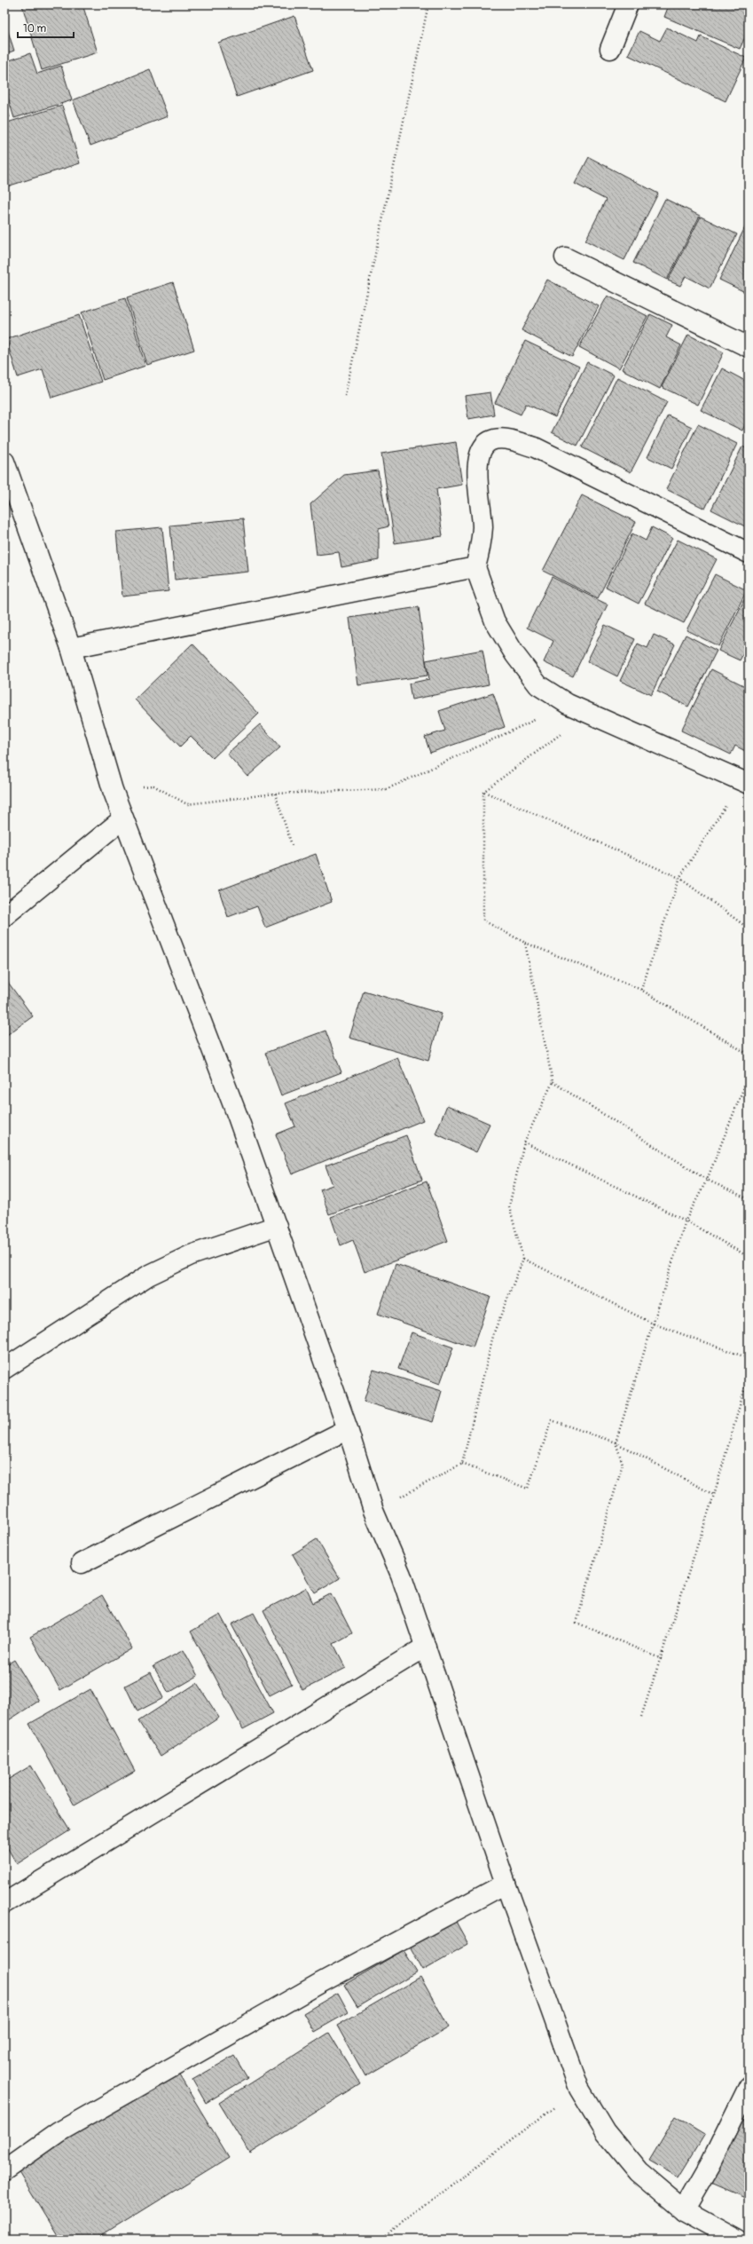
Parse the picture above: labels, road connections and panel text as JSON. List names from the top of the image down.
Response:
{
  "scale_bar": "10 m"
}
